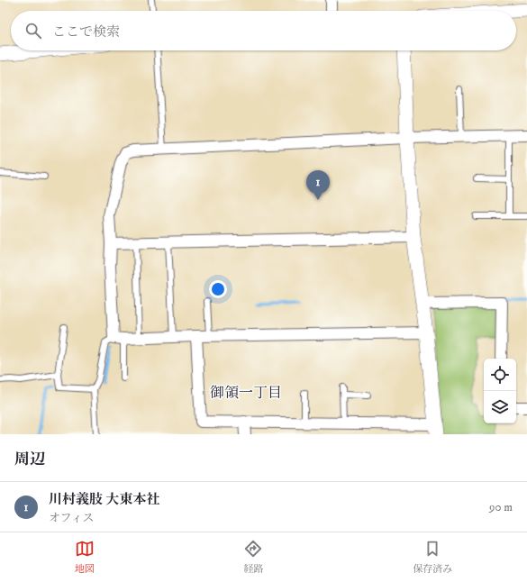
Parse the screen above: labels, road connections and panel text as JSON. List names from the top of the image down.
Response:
{
  "districts": ["御領一丁目"],
  "page": {
    "search": "ここで検索",
    "pins": "1",
    "heading": "周辺",
    "list": [
      {
        "mark": "1",
        "name": "川村義肢 大東本社",
        "note": "オフィス",
        "value": "90 m"
      }
    ],
    "nav": ["地図", "経路", "保存済み"]
  }
}
